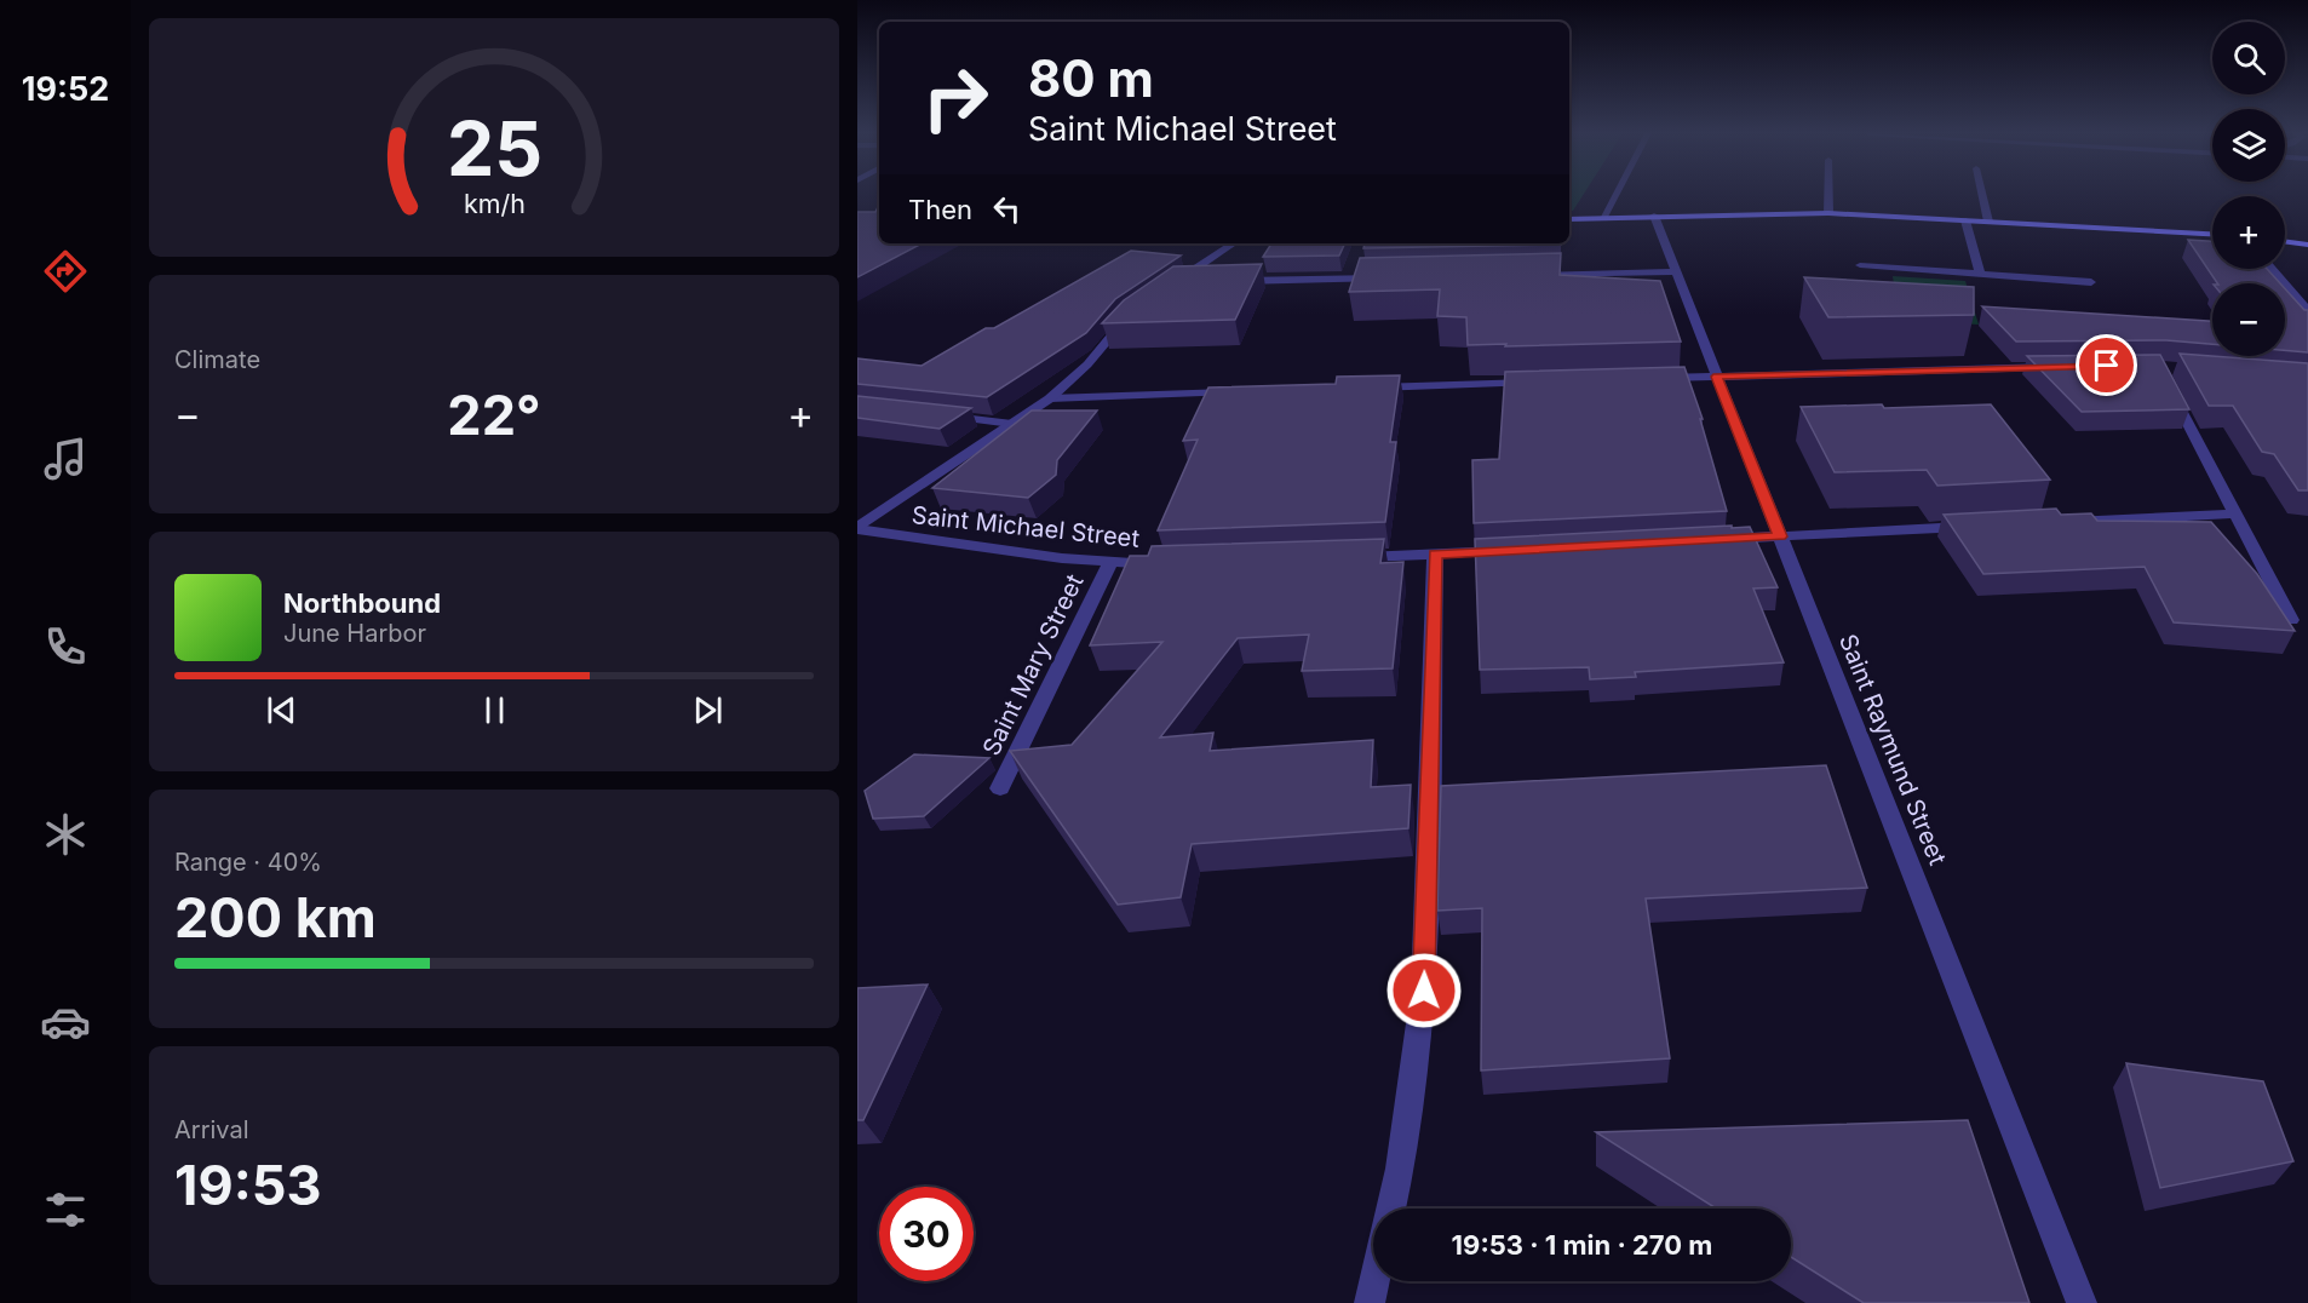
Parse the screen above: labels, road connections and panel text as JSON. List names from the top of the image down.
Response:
{
  "streets": {
    "street": ["Saint Michael Street", "Saint Mary Street", "Saint Raymund Street"]
  },
  "crossings": [
    ["Saint Michael Street", "Saint Mary Street"]
  ],
  "page": {
    "tabs": "19:52",
    "map_buttons": ["+", "−"],
    "turn": ["80 m", "Saint Michael Street"],
    "then": "Then",
    "tile": [
      "Climate",
      ["Range · 40%", "200 km"],
      ["Arrival", "19:53"]
    ],
    "heat": ["−", "22°", "+"],
    "song": ["Northbound", "June Harbor"],
    "limit": "30",
    "trip": "19:53 · 1 min · 270 m",
    "gauge": ["25", "km/h"]
  }
}
